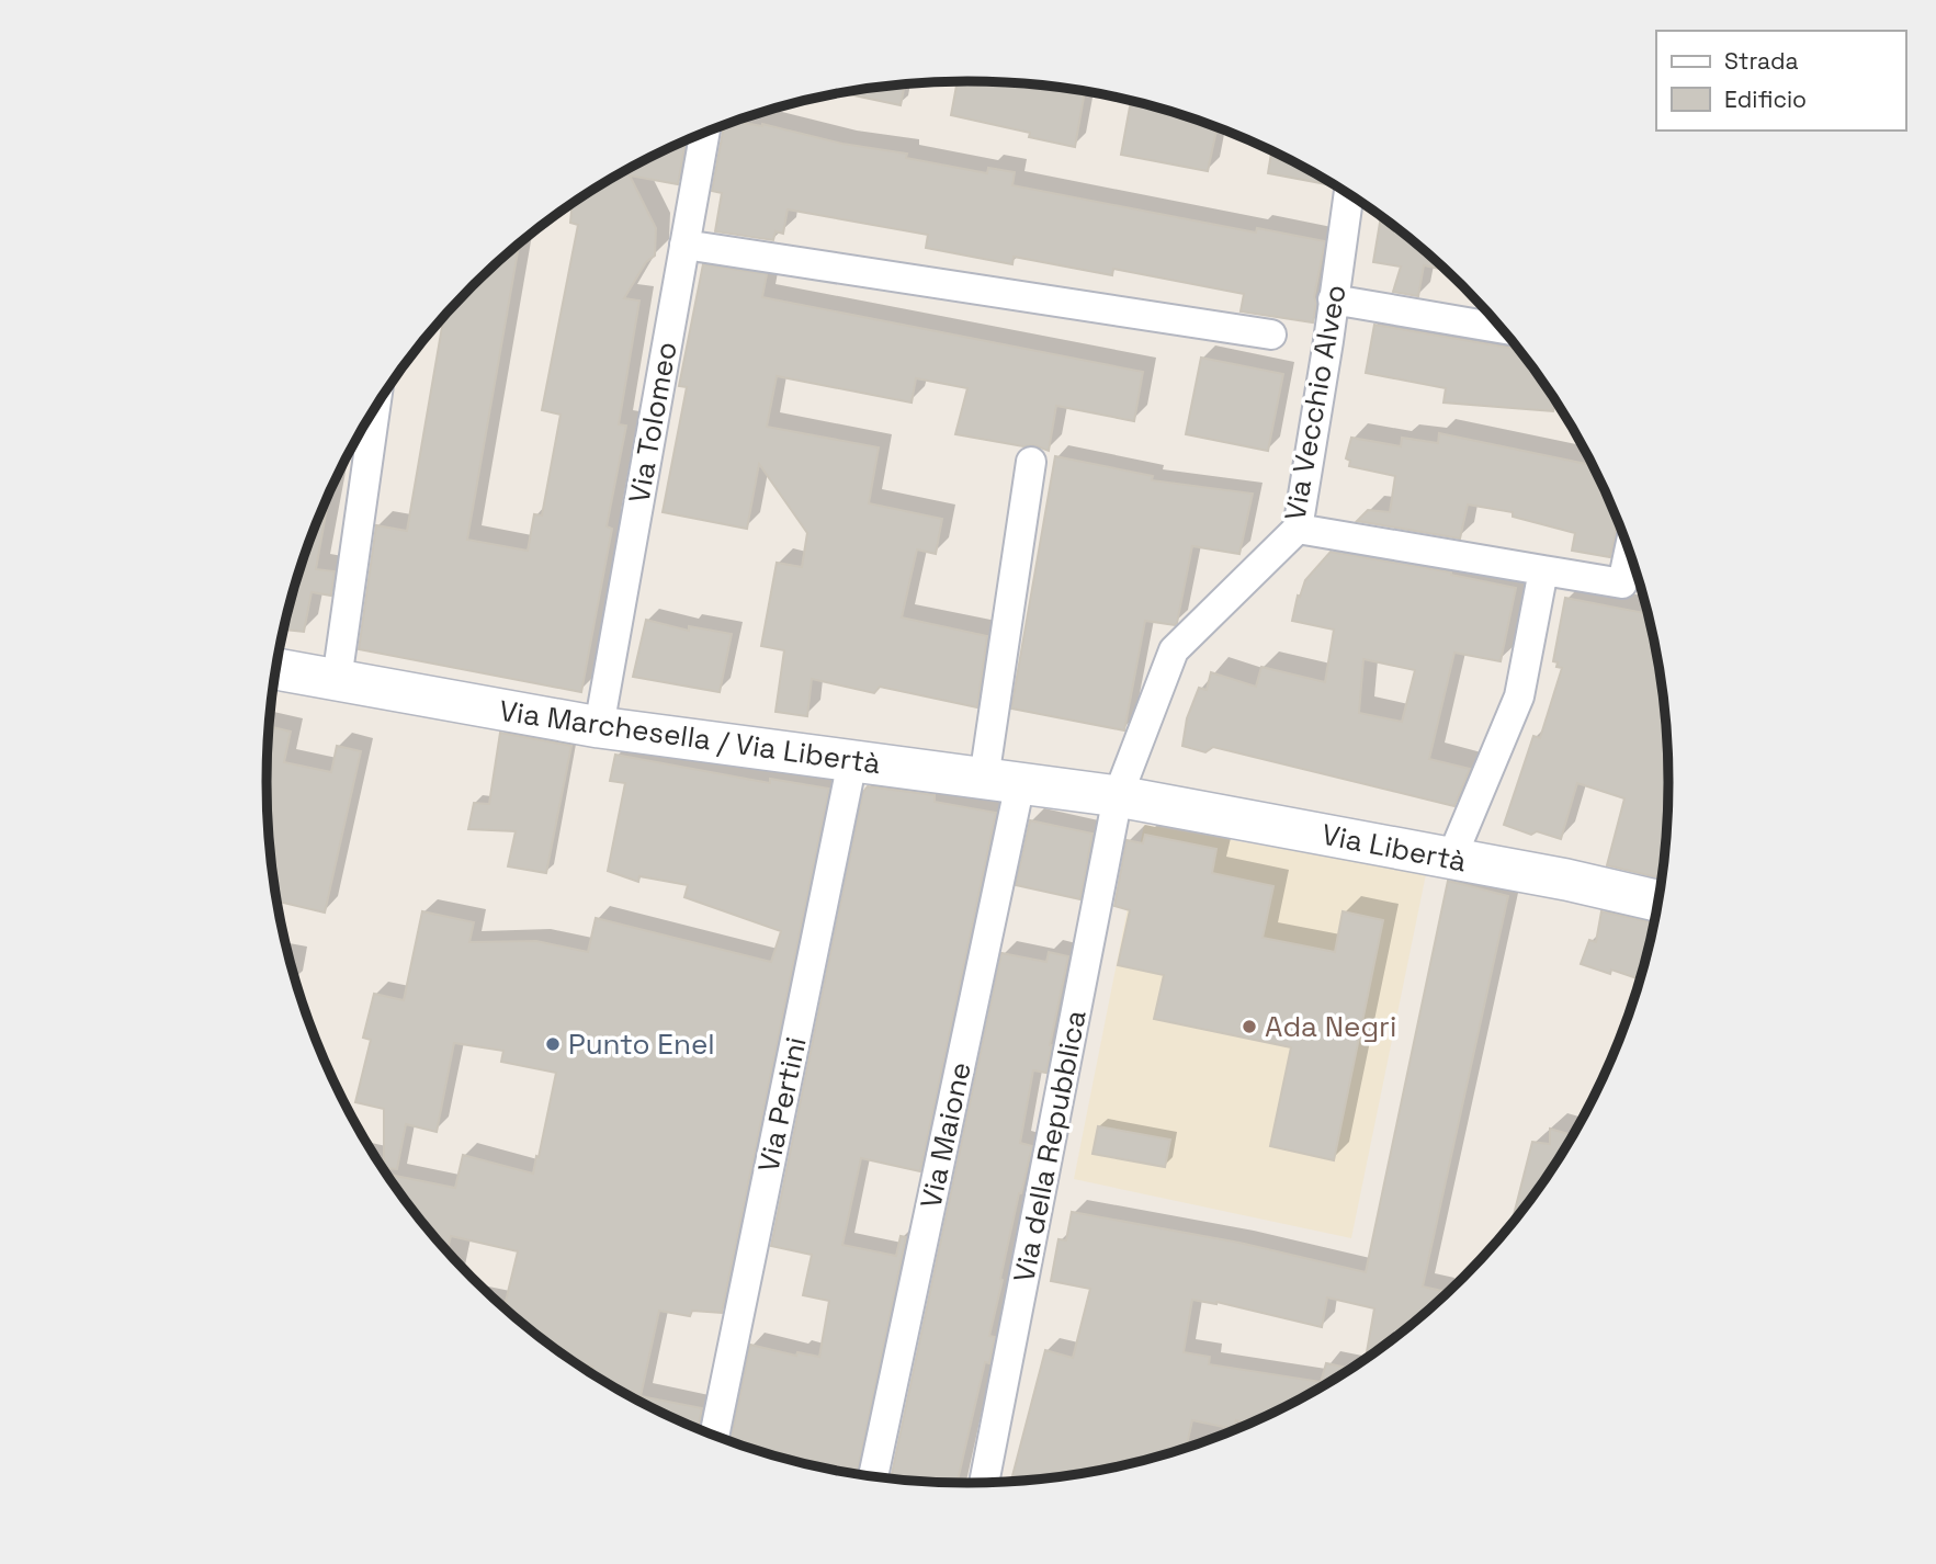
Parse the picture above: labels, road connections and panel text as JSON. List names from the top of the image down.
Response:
{
  "streets": {
    "street": [
      "Via Vecchio Alveo",
      "Via Tolomeo",
      "Via Marchesella / Via Libertà",
      "Via Libertà",
      "Via Pertini",
      "Via Maione",
      "Via della Repubblica"
    ]
  },
  "crossings": [
    ["Via Vecchio Alveo", "Via Marchesella / Via Libertà"],
    ["Via Vecchio Alveo", "Via Libertà"],
    ["Via Vecchio Alveo", "Via della Repubblica"],
    ["Via Tolomeo", "Via Marchesella / Via Libertà"],
    ["Via Marchesella / Via Libertà", "Via Libertà"],
    ["Via Marchesella / Via Libertà", "Via Pertini"],
    ["Via Marchesella / Via Libertà", "Via Maione"],
    ["Via Marchesella / Via Libertà", "Via della Repubblica"],
    ["Via Libertà", "Via della Repubblica"]
  ],
  "places": ["Ada Negri", "Punto Enel"],
  "legend": ["Strada", "Edificio"]
}
